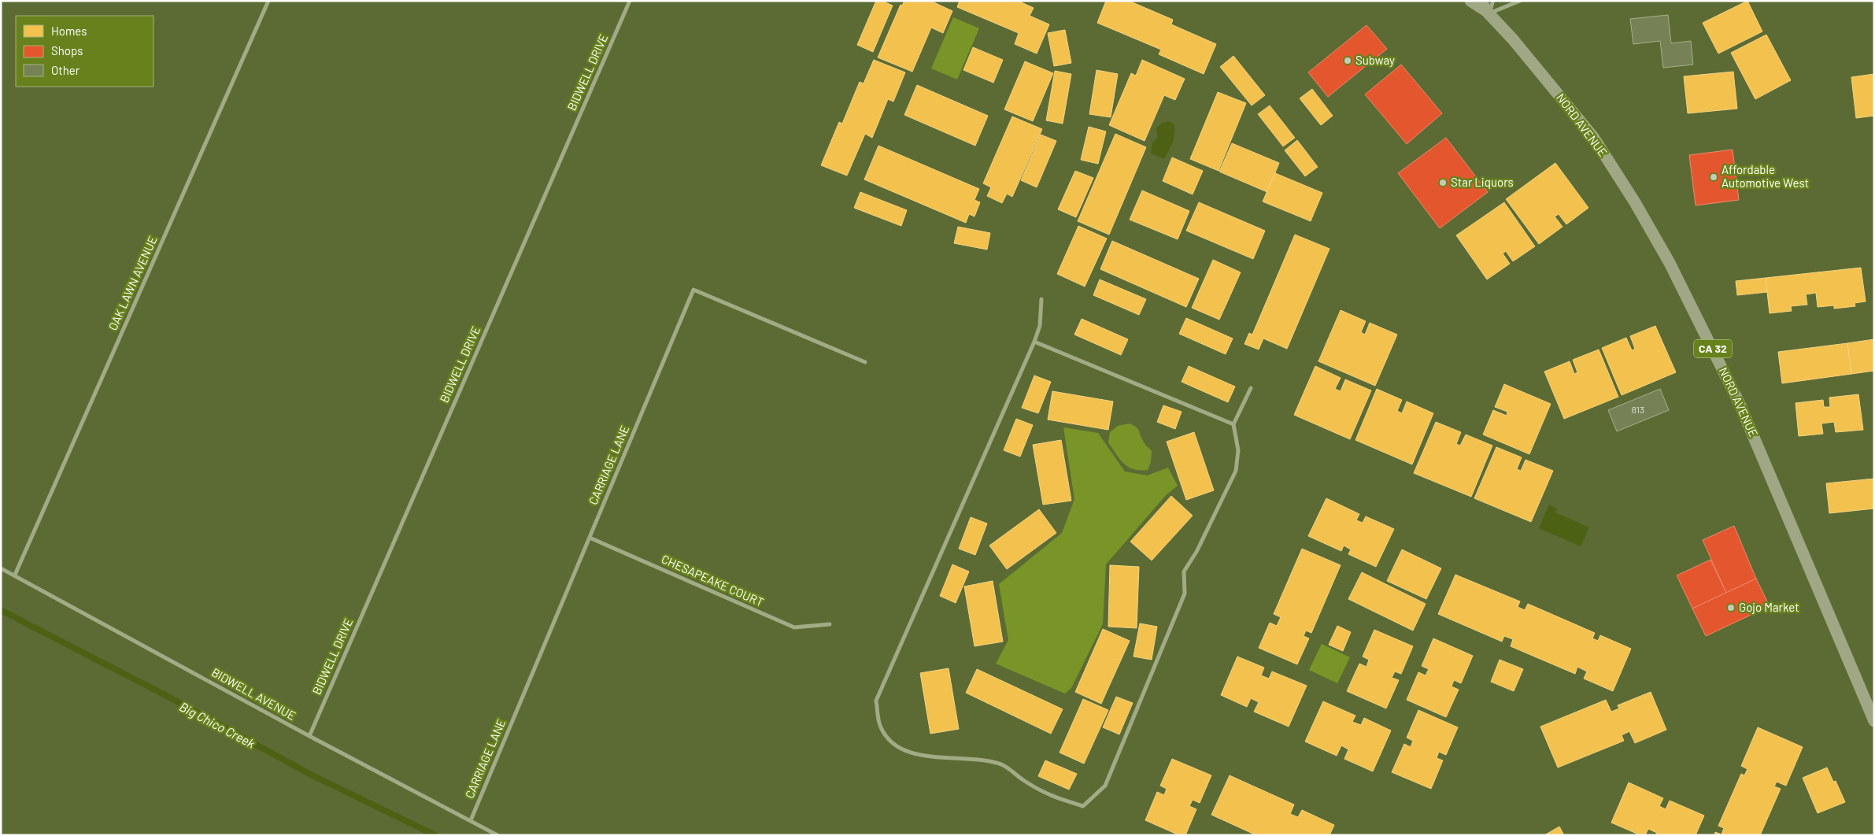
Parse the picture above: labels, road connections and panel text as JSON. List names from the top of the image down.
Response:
{
  "streets": {
    "main road": ["NORD AVENUE", "CA 32"],
    "street": [
      "BIDWELL DRIVE",
      "OAK LAWN AVENUE",
      "CARRIAGE LANE",
      "CHESAPEAKE COURT",
      "BIDWELL AVENUE"
    ]
  },
  "crossings": [
    ["BIDWELL DRIVE", "BIDWELL AVENUE"],
    ["OAK LAWN AVENUE", "BIDWELL AVENUE"],
    ["CARRIAGE LANE", "CHESAPEAKE COURT"],
    ["CARRIAGE LANE", "BIDWELL AVENUE"]
  ],
  "water": ["Big Chico Creek"],
  "places": [
    "Subway",
    "Affordable Automotive West",
    "Star Liquors",
    "Gojo Market"
  ],
  "house_numbers": ["813"],
  "legend": ["Homes", "Shops", "Other"]
}
